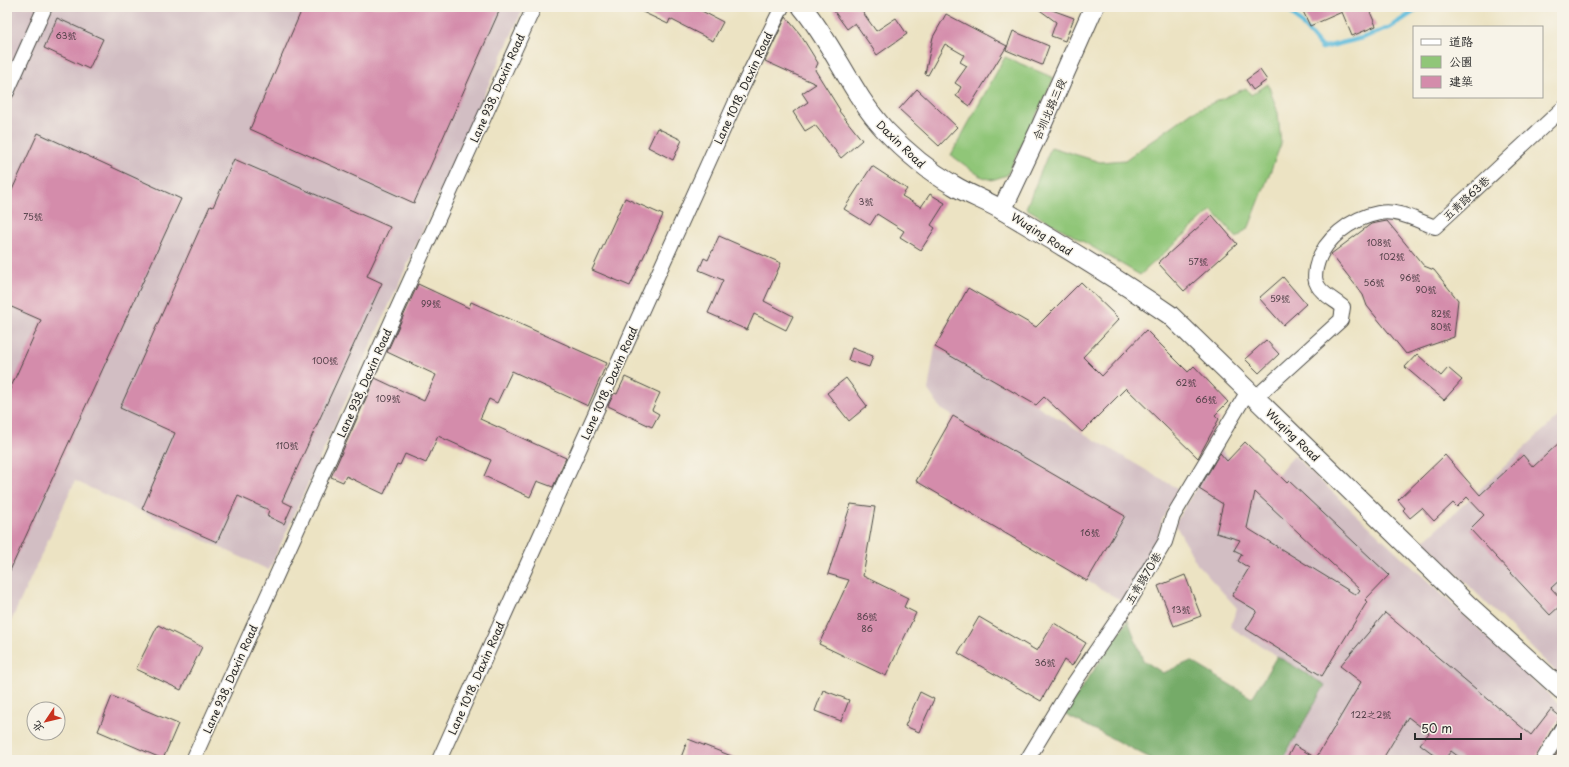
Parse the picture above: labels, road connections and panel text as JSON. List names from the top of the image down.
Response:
{
  "streets": {
    "street": [
      "Lane 938, Daxin Road",
      "Lane 1018, Daxin Road",
      "合圳北路三段",
      "Daxin Road",
      "五青路63巷",
      "Wuqing Road",
      "五青路70巷"
    ]
  },
  "crossings": [
    ["合圳北路三段", "Daxin Road"],
    ["合圳北路三段", "Wuqing Road"],
    ["Daxin Road", "Wuqing Road"],
    ["五青路63巷", "Wuqing Road"],
    ["五青路63巷", "五青路70巷"],
    ["Wuqing Road", "五青路70巷"]
  ],
  "house_numbers": [
    "63號",
    "3號",
    "75號",
    "108號",
    "102號",
    "57號",
    "96號",
    "56號",
    "90號",
    "59號",
    "99號",
    "82號",
    "80號",
    "100號",
    "62號",
    "109號",
    "66號",
    "110號",
    "16號",
    "13號",
    "86號",
    "86",
    "36號",
    "122之2號"
  ],
  "legend": ["道路", "公園", "建築"],
  "scale_bar": "50 m",
  "north": "bottom left"
}
